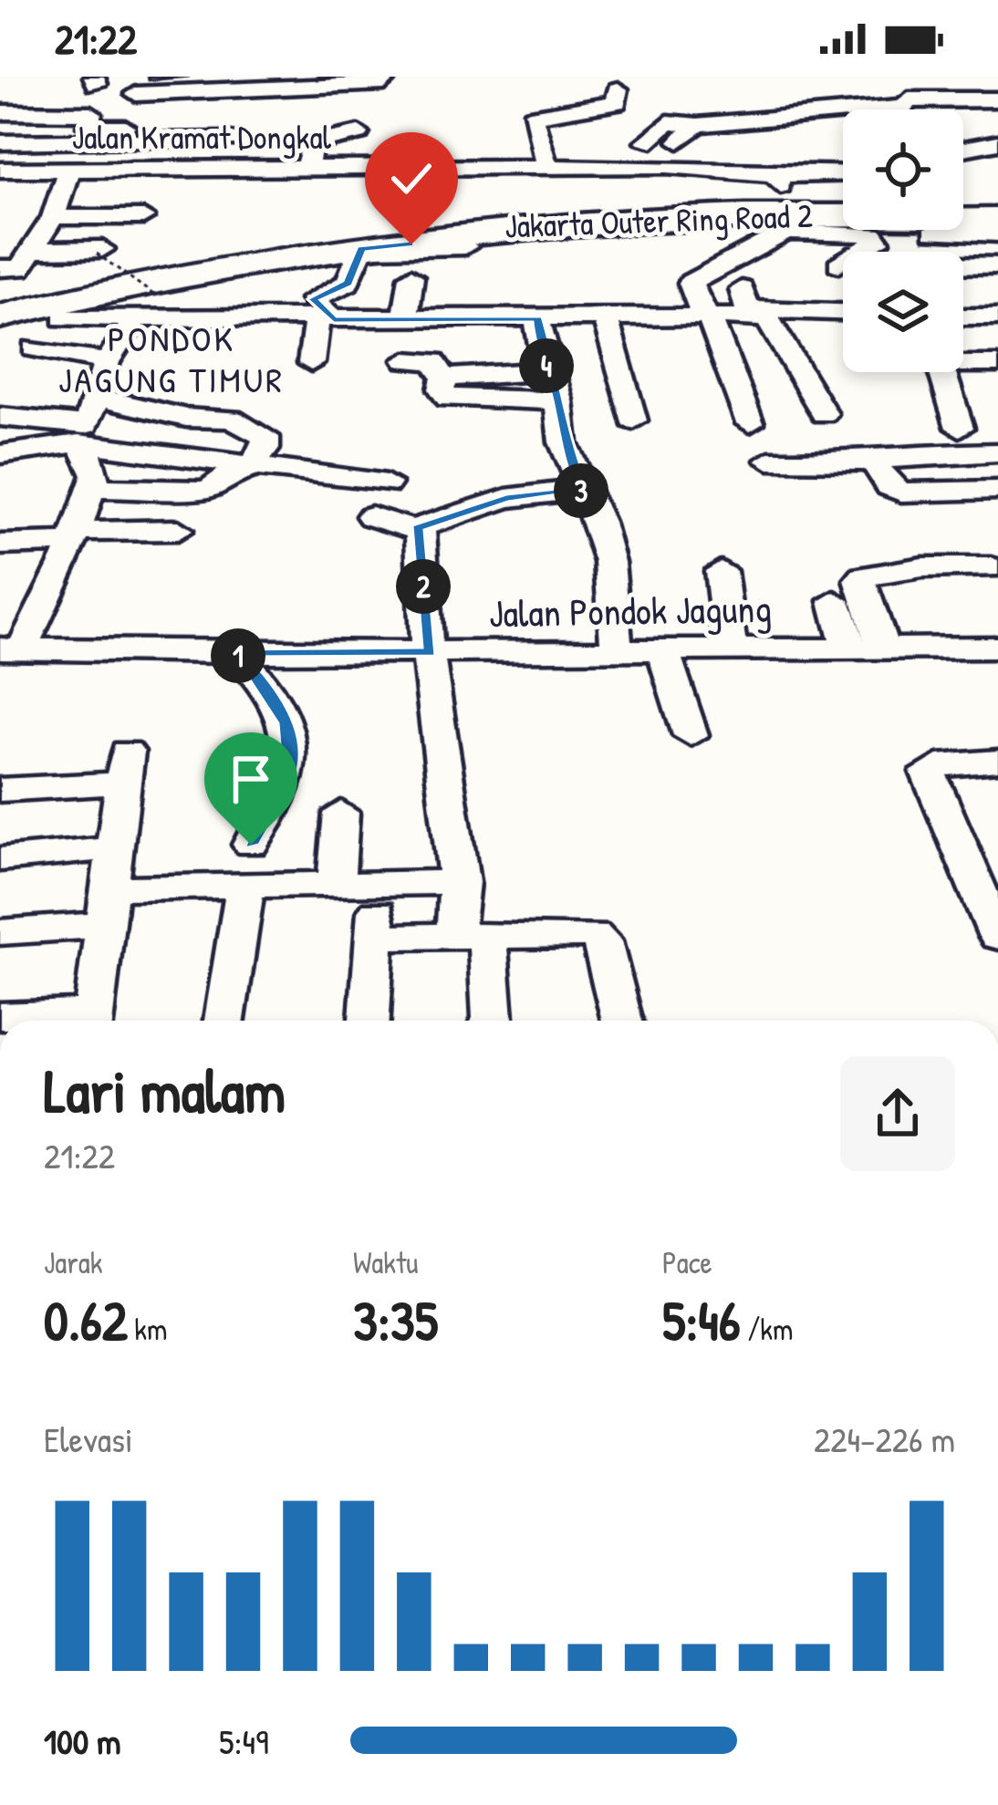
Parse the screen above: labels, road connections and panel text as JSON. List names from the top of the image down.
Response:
{
  "streets": {
    "highway": ["Jakarta Outer Ring Road 2"],
    "street": ["Jalan Kramat Dongkal", "Jalan Pondok Jagung"]
  },
  "districts": ["PONDOK JAGUNG TIMUR"],
  "page": {
    "status": "21:22",
    "pins": [
      "4",
      "3",
      "2",
      "1"
    ],
    "heading": ["Lari malam", "21:22"],
    "stats": [
      ["Jarak", "0.62 km"],
      ["Waktu", "3:35"],
      ["Pace", "5:46 /km"]
    ],
    "chart": ["Elevasi", "224–226 m"],
    "list": [
      {
        "name": "100 m",
        "note": "5:49"
      }
    ]
  }
}
